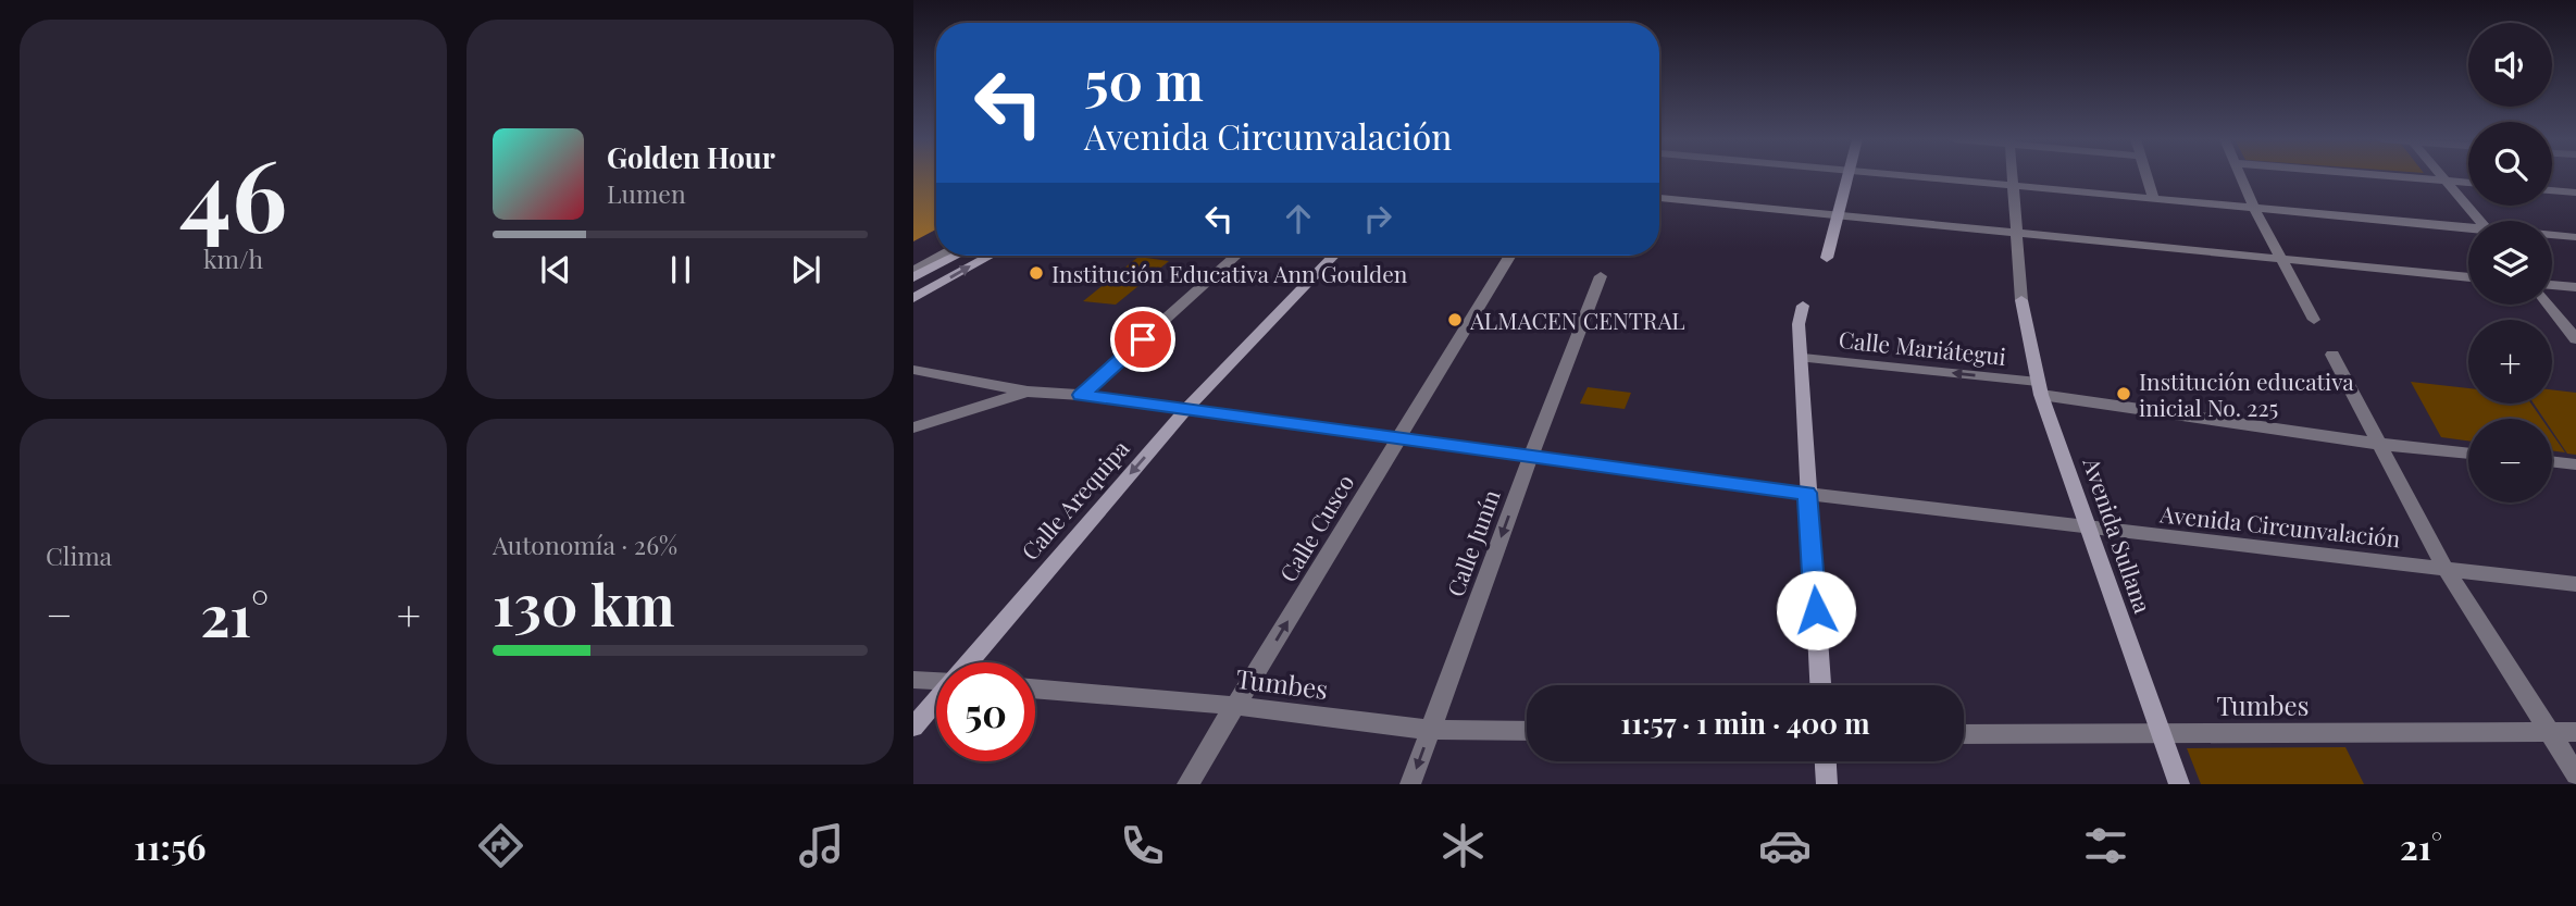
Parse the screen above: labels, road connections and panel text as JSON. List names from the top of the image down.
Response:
{
  "streets": {
    "street": [
      "Calle Mariátegui",
      "Calle Arequipa",
      "Avenida Circunvalación",
      "Calle Cusco",
      "Avenida Sullana",
      "Calle Junín",
      "Tumbes"
    ]
  },
  "crossings": [
    ["Calle Mariátegui", "Avenida Sullana"],
    ["Calle Arequipa", "Avenida Circunvalación"],
    ["Avenida Circunvalación", "Calle Cusco"],
    ["Avenida Circunvalación", "Avenida Sullana"],
    ["Avenida Circunvalación", "Calle Junín"],
    ["Calle Cusco", "Tumbes"],
    ["Avenida Sullana", "Tumbes"],
    ["Calle Junín", "Tumbes"]
  ],
  "one_way": [
    "Calle Mariátegui",
    "Calle Arequipa",
    "Calle Cusco",
    "Calle Junín"
  ],
  "places": ["Institución Educativa Ann Goulden", "ALMACEN CENTRAL", "Institución educativa inicial No. 225"],
  "page": {
    "tile": [
      ["46", "km/h"],
      "Clima",
      ["Autonomía · 26%", "130 km"]
    ],
    "map_buttons": ["+", "−"],
    "turn": ["50 m", "Avenida Circunvalación"],
    "song": ["Golden Hour", "Lumen"],
    "heat": ["−", "21°", "+"],
    "limit": "50",
    "trip": "11:57 · 1 min · 400 m",
    "tabs": ["11:56", "21°"]
  }
}
